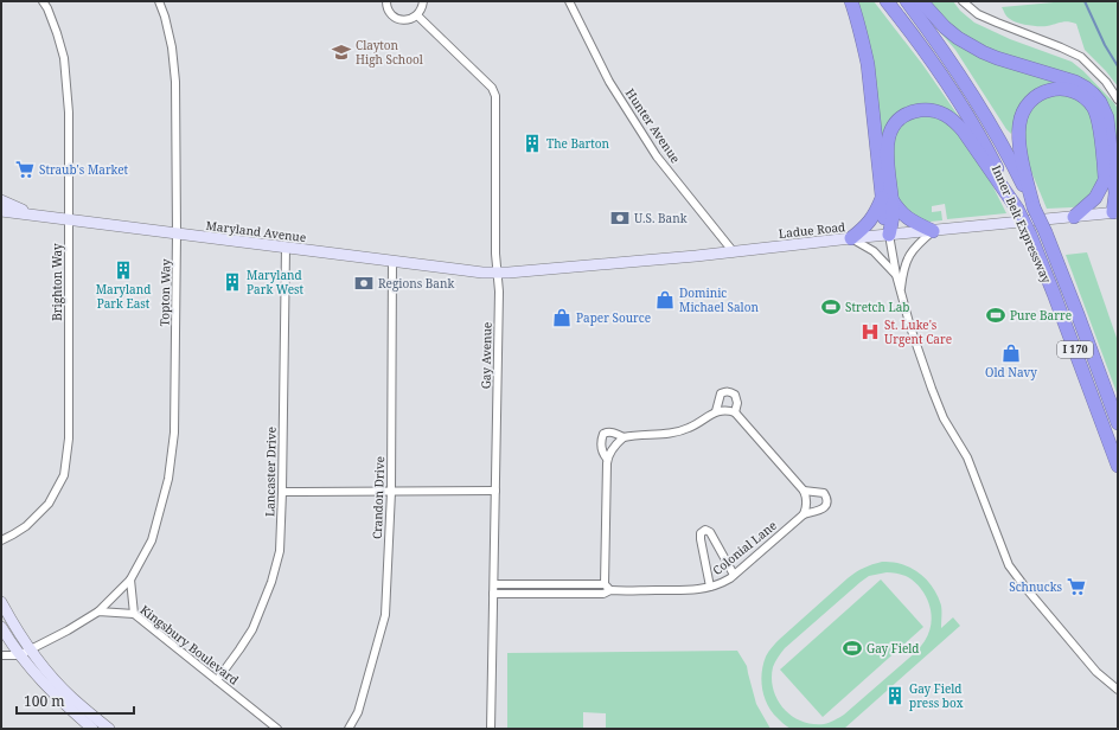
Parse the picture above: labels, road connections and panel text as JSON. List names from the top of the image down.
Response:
{
  "streets": {
    "highway": ["Inner Belt Expressway", "I 170"],
    "main road": ["Ladue Road", "Maryland Avenue"],
    "street": [
      "Hunter Avenue",
      "Brighton Way",
      "Topton Way",
      "Gay Avenue",
      "Lancaster Drive",
      "Crandon Drive",
      "Colonial Lane",
      "Kingsbury Boulevard"
    ]
  },
  "crossings": [
    ["Hunter Avenue", "Ladue Road"],
    ["Ladue Road", "Maryland Avenue"],
    ["Ladue Road", "Gay Avenue"],
    ["Maryland Avenue", "Brighton Way"],
    ["Maryland Avenue", "Topton Way"],
    ["Maryland Avenue", "Gay Avenue"],
    ["Maryland Avenue", "Lancaster Drive"],
    ["Maryland Avenue", "Crandon Drive"],
    ["Topton Way", "Kingsbury Boulevard"],
    ["Gay Avenue", "Colonial Lane"],
    ["Lancaster Drive", "Kingsbury Boulevard"]
  ],
  "places": {
    "school or university": ["Clayton High School"],
    "building": [
      "The Barton",
      "Maryland Park East",
      "Maryland Park West",
      "Gay Field press box"
    ],
    "supermarket": ["Straub's Market", "Schnucks"],
    "bank": ["U.S. Bank", "Regions Bank"],
    "shop": ["Dominic Michael Salon", "Paper Source", "Old Navy"],
    "sports": ["Stretch Lab", "Pure Barre", "Gay Field"],
    "hospital": ["St. Luke's Urgent Care"]
  },
  "scale_bar": "100 m"
}
